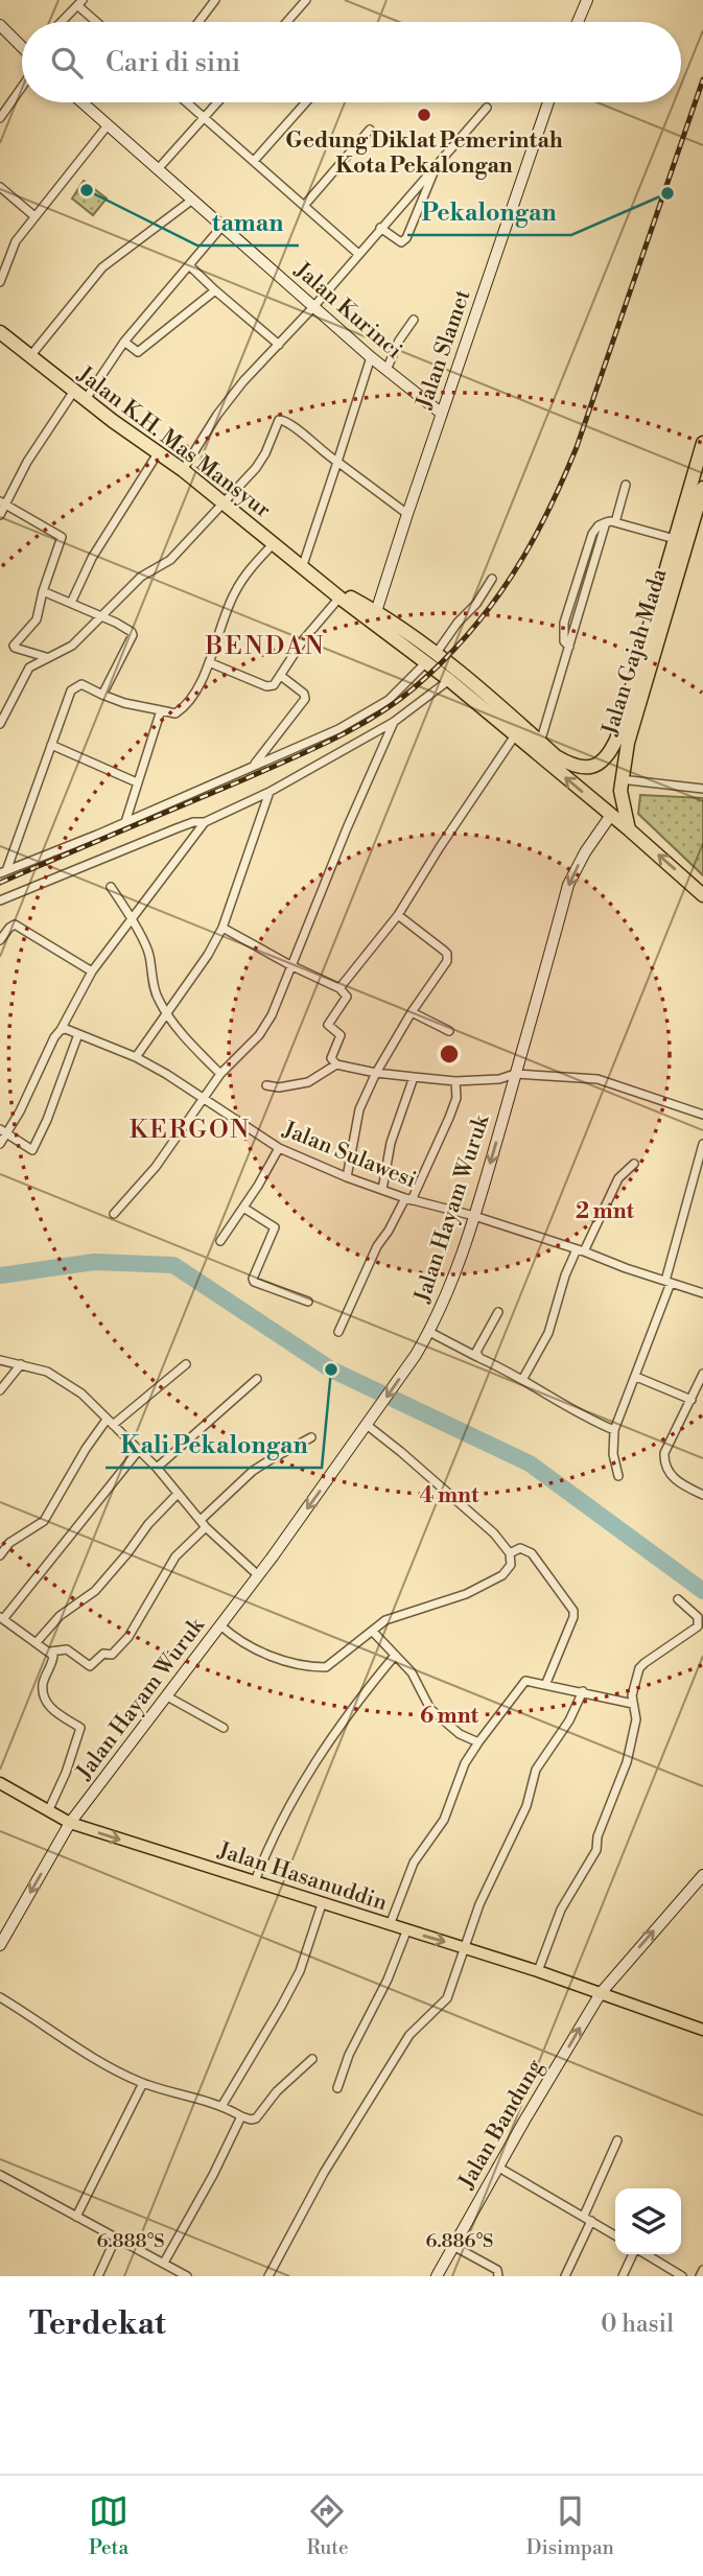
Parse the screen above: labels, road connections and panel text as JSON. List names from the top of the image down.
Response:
{
  "streets": {
    "highway": ["Jalan K.H. Mas Mansyur", "Jalan Gajah Mada"],
    "main road": ["Jalan Hasanuddin"],
    "street": [
      "Jalan Kurinci",
      "Jalan Slamet",
      "Jalan Sulawesi",
      "Jalan Hayam Wuruk",
      "Jalan Bandung"
    ]
  },
  "crossings": [
    ["Jalan Kurinci", "Jalan Slamet"],
    ["Jalan Slamet", "Jalan K.H. Mas Mansyur"],
    ["Jalan K.H. Mas Mansyur", "Jalan Gajah Mada"],
    ["Jalan K.H. Mas Mansyur", "Jalan Hayam Wuruk"],
    ["Jalan Sulawesi", "Jalan Hayam Wuruk"],
    ["Jalan Hayam Wuruk", "Jalan Hasanuddin"],
    ["Jalan Hasanuddin", "Jalan Bandung"]
  ],
  "one_way": ["Jalan Hayam Wuruk", "Jalan Bandung"],
  "districts": ["BENDAN", "KERGON"],
  "places": [
    "Gedung Diklat Pemerintah Kota Pekalongan",
    "taman",
    "Pekalongan",
    "Kali Pekalongan"
  ],
  "page": {
    "search": "Cari di sini",
    "heading": ["Terdekat", "0 hasil"],
    "nav": ["Peta", "Rute", "Disimpan"]
  },
  "coordinates": ["6.888°S", "6.886°S"],
  "rings": ["2 mnt", "4 mnt", "6 mnt"]
}
